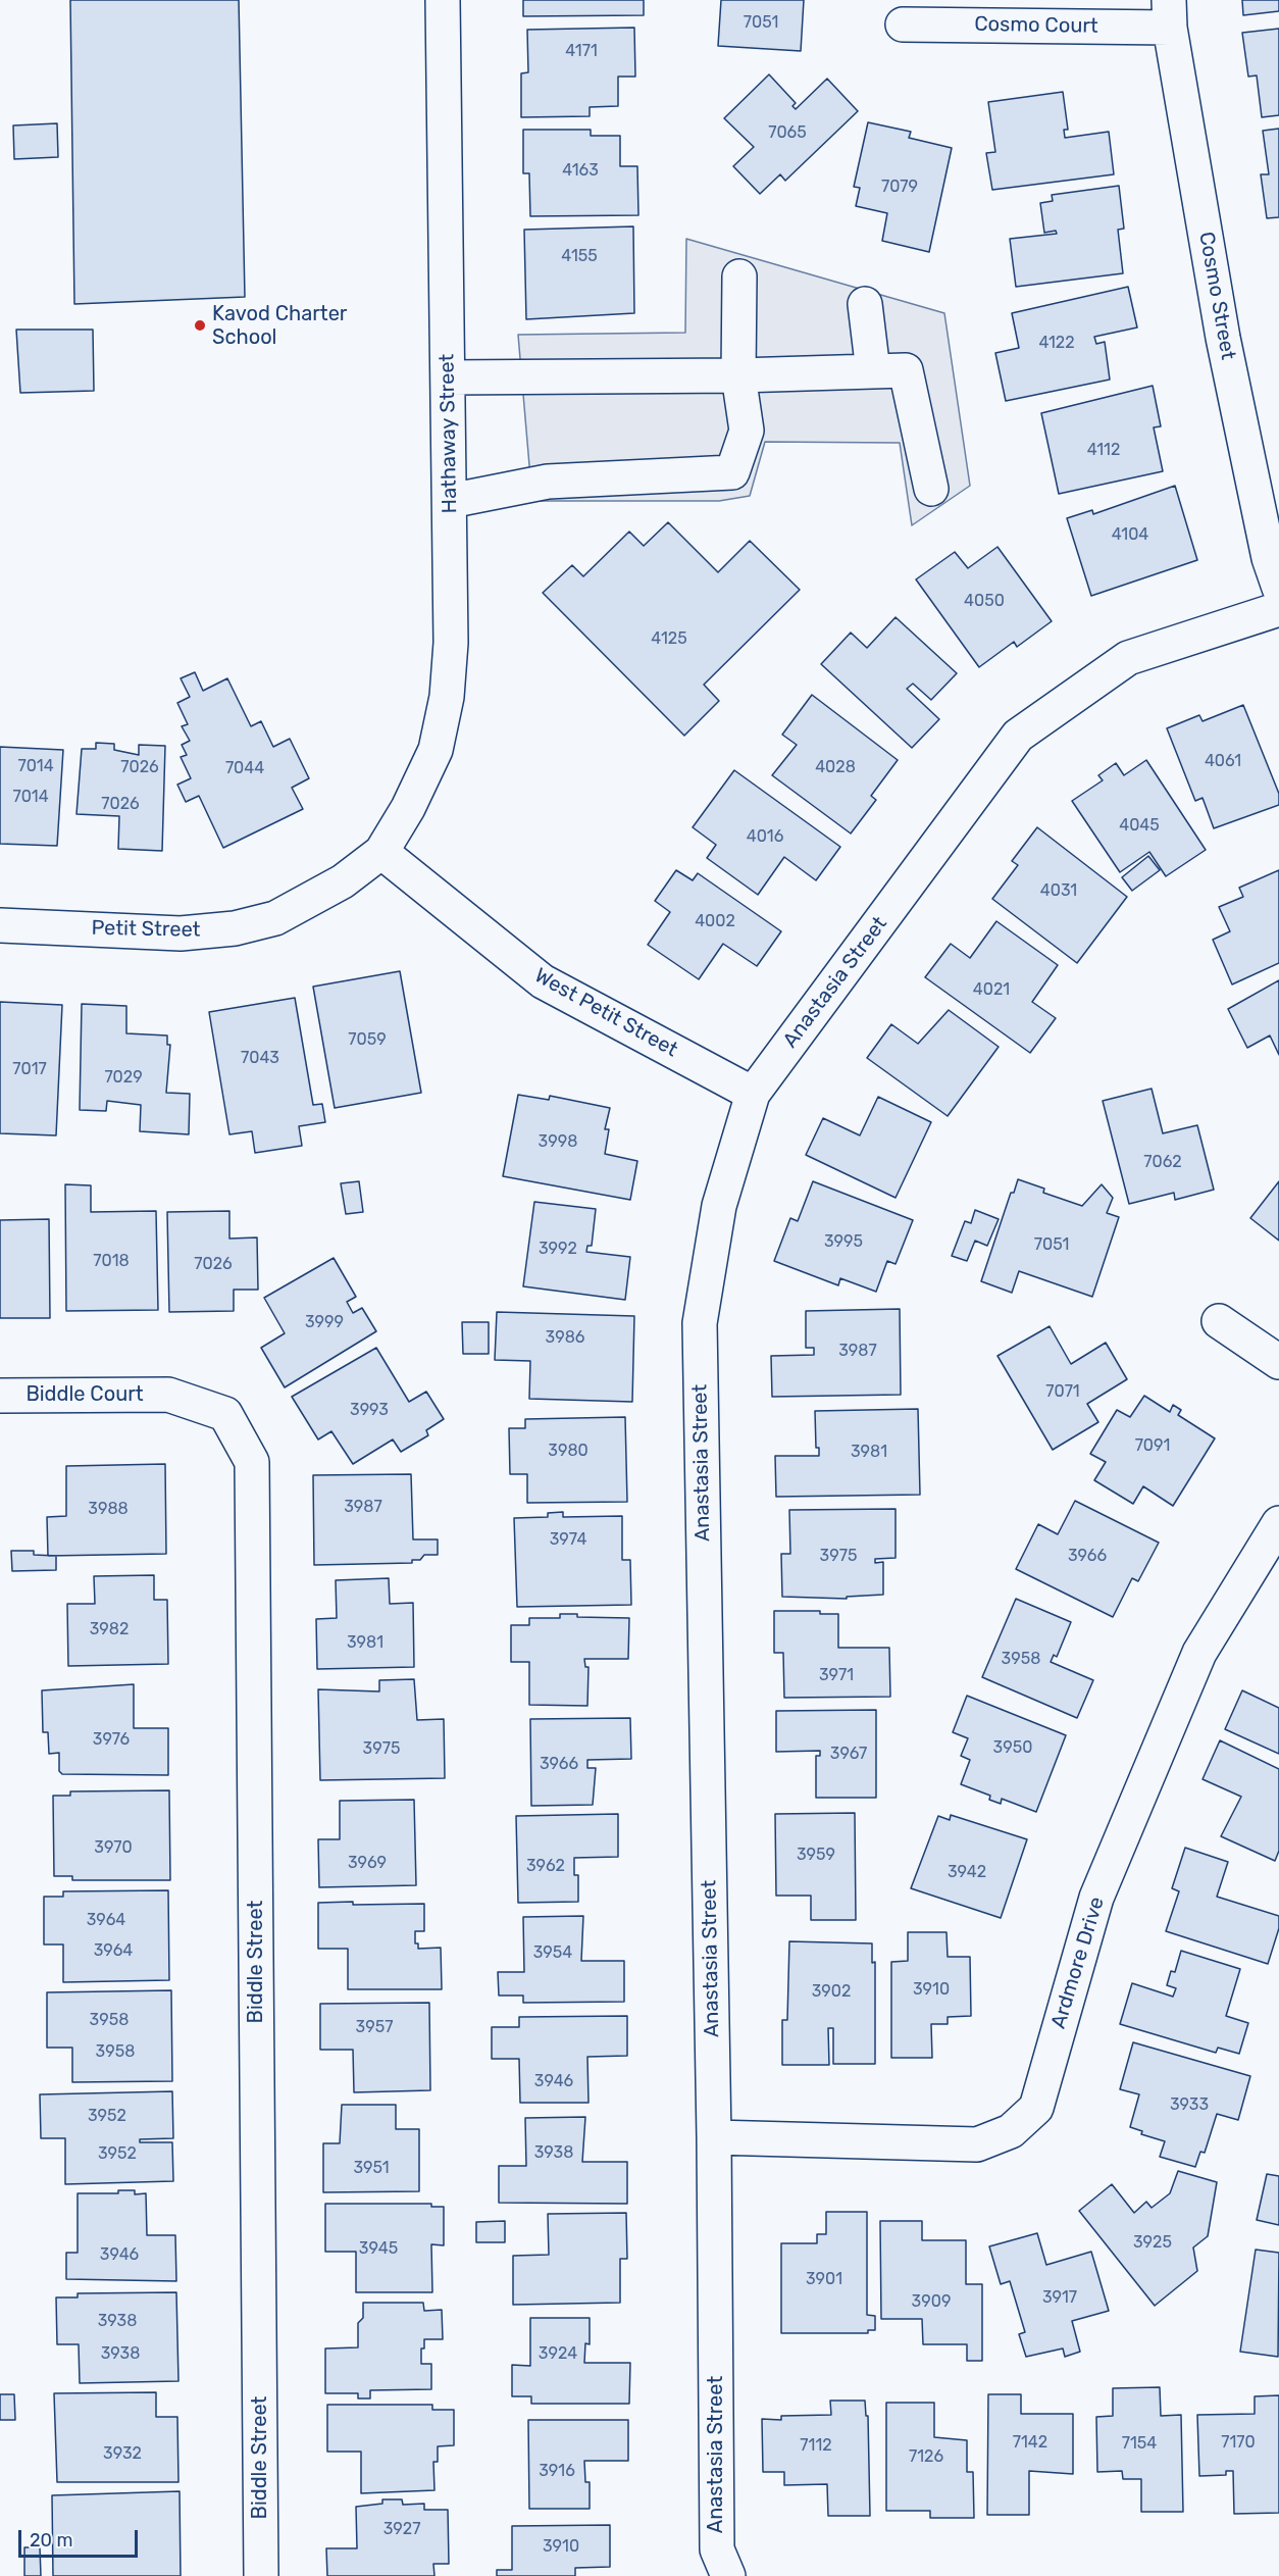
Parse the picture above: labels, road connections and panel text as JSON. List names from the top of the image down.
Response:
{
  "streets": {
    "street": [
      "Cosmo Court",
      "Cosmo Street",
      "Hathaway Street",
      "Petit Street",
      "Anastasia Street",
      "West Petit Street",
      "Biddle Court",
      "Biddle Street",
      "Ardmore Drive"
    ]
  },
  "crossings": [
    ["Cosmo Court", "Cosmo Street"],
    ["Hathaway Street", "Petit Street"],
    ["Hathaway Street", "West Petit Street"],
    ["Petit Street", "West Petit Street"],
    ["Anastasia Street", "West Petit Street"],
    ["Anastasia Street", "Ardmore Drive"],
    ["Biddle Court", "Biddle Street"]
  ],
  "places": ["Kavod Charter School"],
  "house_numbers": [
    "7051",
    "4171",
    "7065",
    "4163",
    "7079",
    "4155",
    "4122",
    "4112",
    "4104",
    "4050",
    "4125",
    "4061",
    "7014",
    "7026",
    "4028",
    "7044",
    "7014",
    "7026",
    "4045",
    "4016",
    "4031",
    "4002",
    "4021",
    "7059",
    "7043",
    "7017",
    "7029",
    "3998",
    "7062",
    "3995",
    "7051",
    "3992",
    "7018",
    "7026",
    "3999",
    "3986",
    "3987",
    "7071",
    "3993",
    "7091",
    "3980",
    "3981",
    "3987",
    "3988",
    "3974",
    "3975",
    "3966",
    "3982",
    "3981",
    "3958",
    "3971",
    "3976",
    "3950",
    "3975",
    "3967",
    "3966",
    "3970",
    "3959",
    "3969",
    "3962",
    "3942",
    "3964",
    "3964",
    "3954",
    "3910",
    "3902",
    "3958",
    "3957",
    "3958",
    "3946",
    "3933",
    "3952",
    "3938",
    "3952",
    "3951",
    "3925",
    "3945",
    "3946",
    "3901",
    "3917",
    "3909",
    "3938",
    "3938",
    "3924",
    "7142",
    "7170",
    "7154",
    "7112",
    "3932",
    "7126",
    "3916",
    "3927",
    "3910"
  ],
  "scale_bar": "20 m"
}
